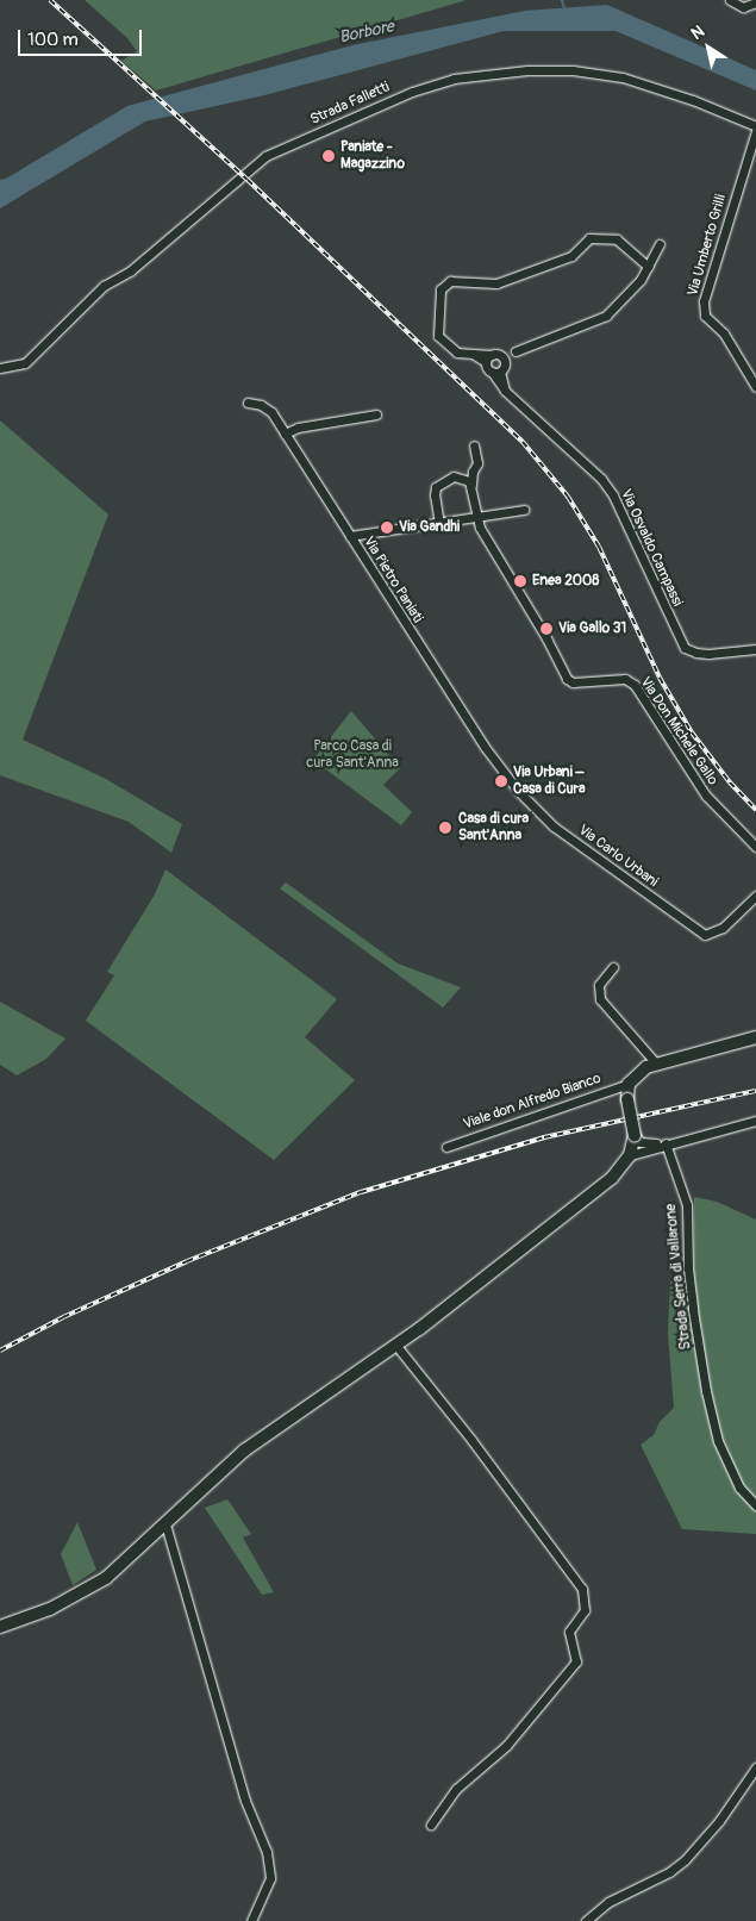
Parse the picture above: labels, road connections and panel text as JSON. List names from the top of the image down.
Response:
{
  "streets": {
    "street": [
      "Strada Falletti",
      "Via Umberto Grilli",
      "Via Osvaldo Campassi",
      "Via Pietro Paniati",
      "Via Don Michele Gallo",
      "Via Carlo Urbani",
      "Viale don Alfredo Bianco",
      "Strada Serra di Vallarone"
    ]
  },
  "crossings": [
    ["Strada Falletti", "Via Umberto Grilli"],
    ["Via Pietro Paniati", "Via Carlo Urbani"]
  ],
  "water": ["Borbore"],
  "parks": ["Parco Casa di cura Sant'Anna"],
  "places": [
    "Paniate - Magazzino",
    "Via Gandhi",
    "Enea 2008",
    "Via Gallo 31",
    "Via Urbani – Casa di Cura",
    "Casa di cura Sant'Anna"
  ],
  "scale_bar": "100 m",
  "north": "top left"
}
